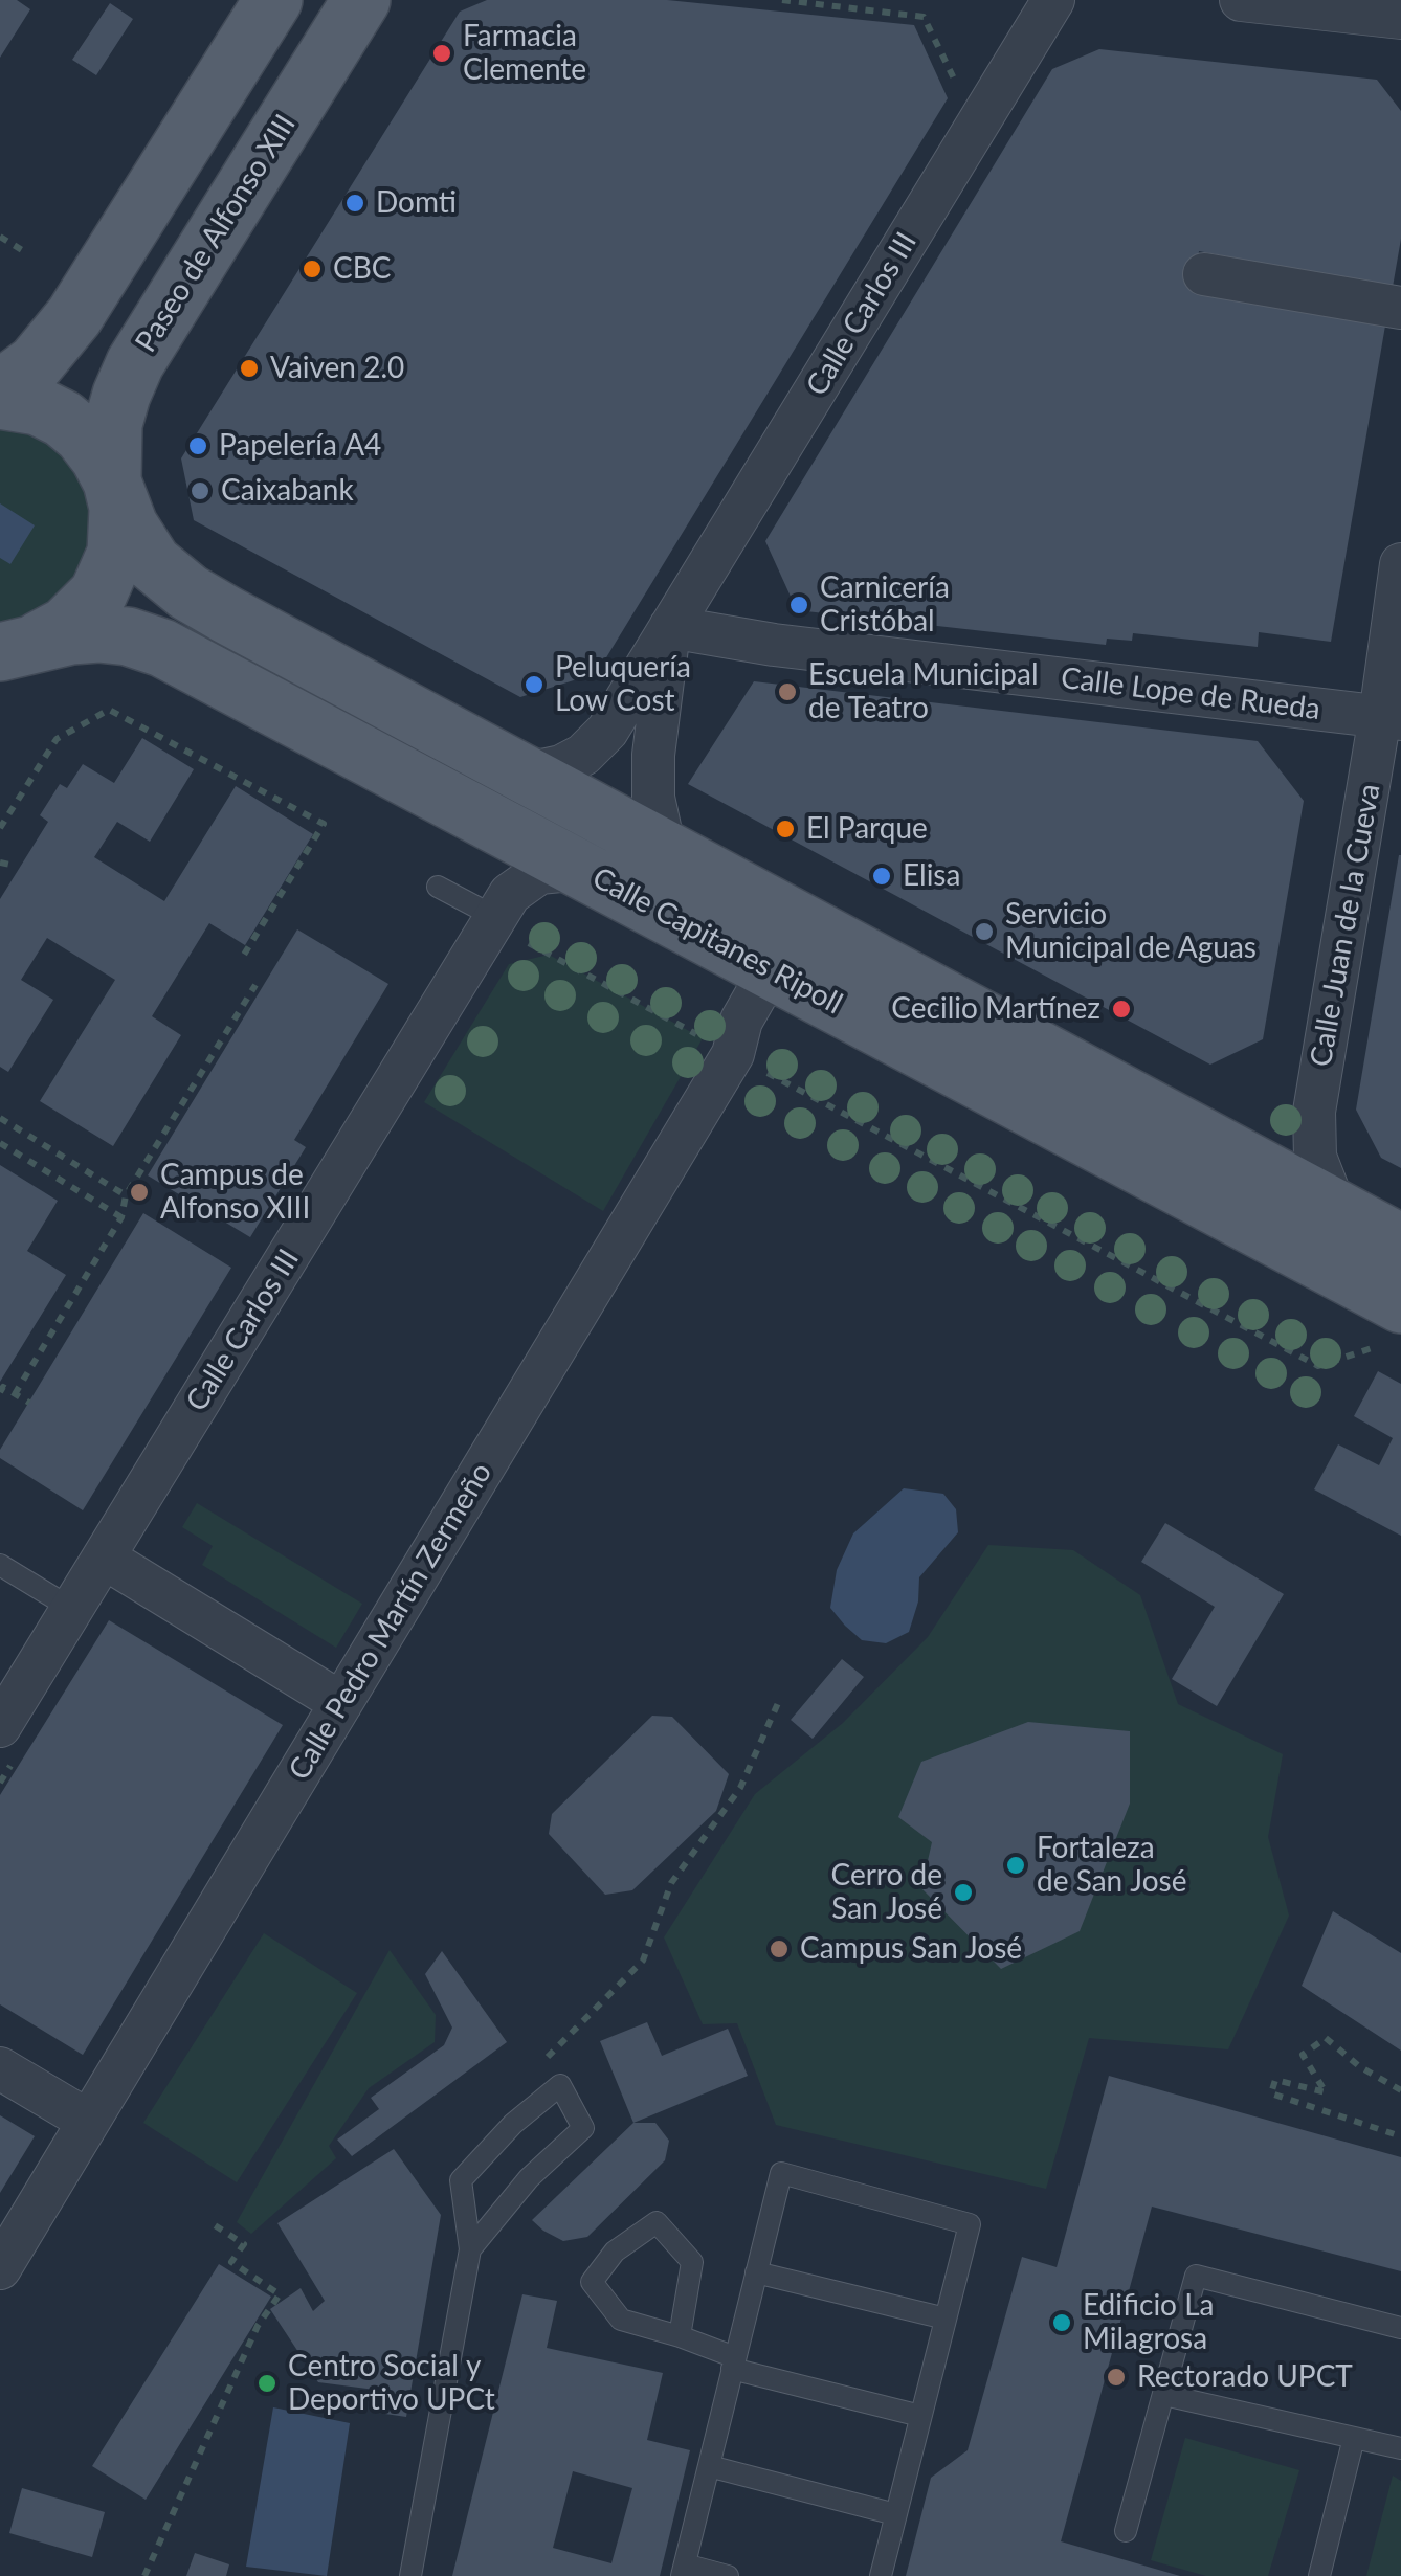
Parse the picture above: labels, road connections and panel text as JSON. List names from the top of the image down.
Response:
{
  "streets": {
    "main road": ["Paseo de Alfonso XIII", "Calle Capitanes Ripoll"],
    "street": [
      "Calle Carlos III",
      "Calle Lope de Rueda",
      "Calle Juan de la Cueva",
      "Calle Pedro Martín Zermeño"
    ]
  },
  "crossings": [
    ["Paseo de Alfonso XIII", "Calle Capitanes Ripoll"],
    ["Calle Carlos III", "Calle Lope de Rueda"],
    ["Calle Carlos III", "Calle Capitanes Ripoll"],
    ["Calle Lope de Rueda", "Calle Juan de la Cueva"],
    ["Calle Juan de la Cueva", "Calle Capitanes Ripoll"],
    ["Calle Capitanes Ripoll", "Calle Pedro Martín Zermeño"]
  ],
  "places": [
    "Farmacia Clemente",
    "Domti",
    "CBC",
    "Vaiven 2.0",
    "Papelería A4",
    "Caixabank",
    "Carnicería Cristóbal",
    "Peluquería Low Cost",
    "Escuela Municipal de Teatro",
    "El Parque",
    "Elisa",
    "Servicio Municipal de Aguas",
    "Cecilio Martínez",
    "Campus de Alfonso XIII",
    "Fortaleza de San José",
    "Cerro de San José",
    "Campus San José",
    "Edificio La Milagrosa",
    "Rectorado UPCT",
    "Centro Social y Deportivo UPCt"
  ]
}
